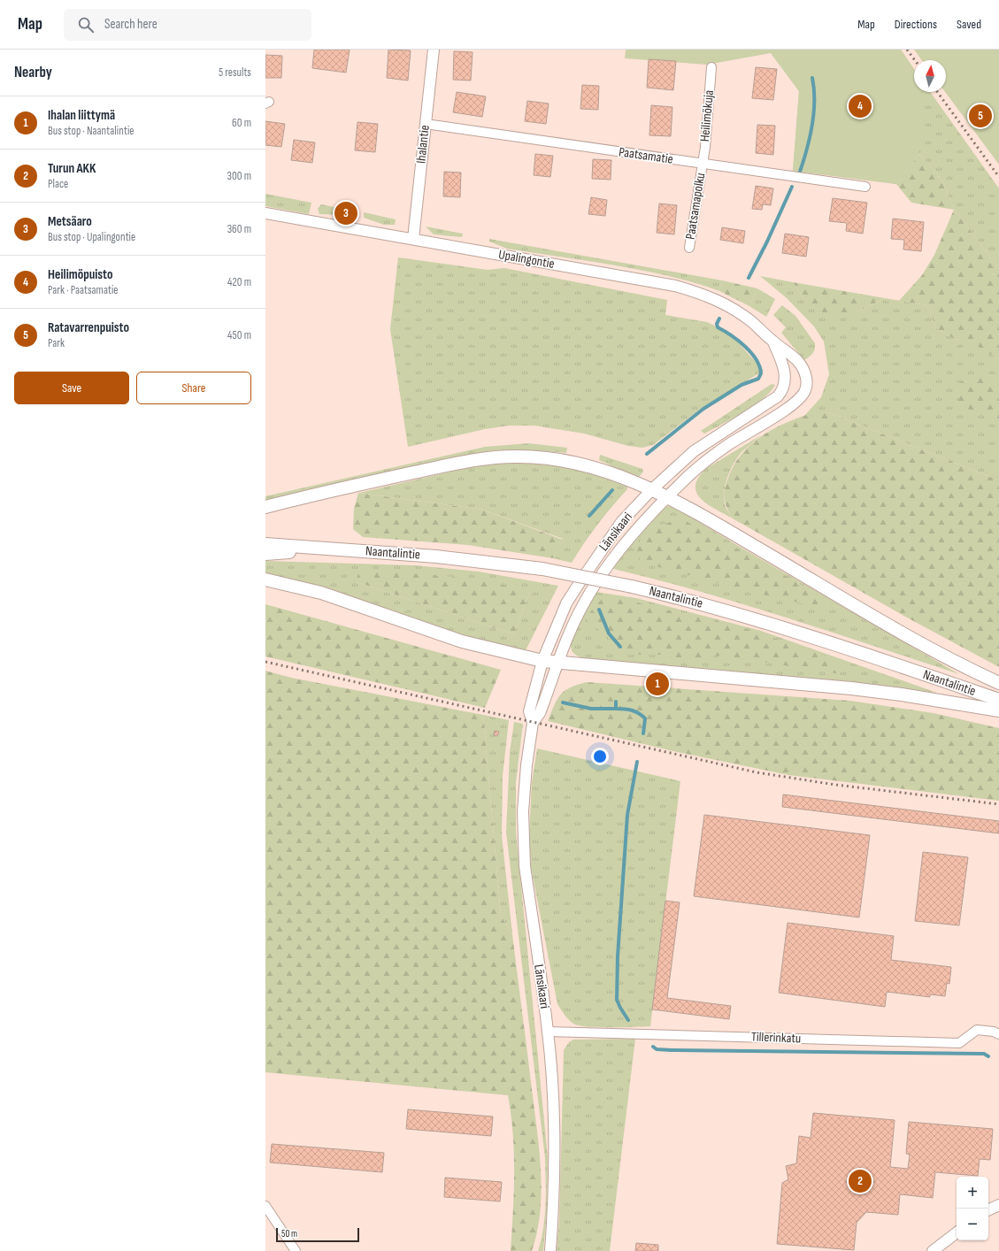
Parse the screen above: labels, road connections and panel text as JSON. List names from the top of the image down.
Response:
{
  "streets": {
    "main road": ["Naantalintie"],
    "street": [
      "Heilimökuja",
      "Ihalantie",
      "Paatsamatie",
      "Paatsamapolku",
      "Upalingontie",
      "Länsikaari",
      "Tillerinkatu"
    ]
  },
  "crossings": [
    ["Heilimökuja", "Paatsamatie"],
    ["Heilimökuja", "Paatsamapolku"],
    ["Ihalantie", "Paatsamatie"],
    ["Ihalantie", "Upalingontie"],
    ["Paatsamatie", "Paatsamapolku"],
    ["Upalingontie", "Länsikaari"],
    ["Länsikaari", "Tillerinkatu"]
  ],
  "scale_bar": "50 m",
  "north": "top",
  "page": {
    "header": "Map",
    "search": "Search here",
    "nav": ["Map", "Directions", "Saved"],
    "heading": ["Nearby", "5 results"],
    "pins": [
      "4",
      "5",
      "3",
      "1",
      "2"
    ],
    "list": [
      {
        "mark": "1",
        "name": "Ihalan liittymä",
        "note": "Bus stop · Naantalintie",
        "value": "60 m"
      },
      {
        "mark": "2",
        "name": "Turun AKK",
        "note": "Place",
        "value": "300 m"
      },
      {
        "mark": "3",
        "name": "Metsäaro",
        "note": "Bus stop · Upalingontie",
        "value": "360 m"
      },
      {
        "mark": "4",
        "name": "Heilimöpuisto",
        "note": "Park · Paatsamatie",
        "value": "420 m"
      },
      {
        "mark": "5",
        "name": "Ratavarrenpuisto",
        "note": "Park",
        "value": "450 m"
      }
    ],
    "buttons": ["Save", "Share"],
    "map_buttons": ["+", "−"],
    "scale": "50 m"
  }
}
